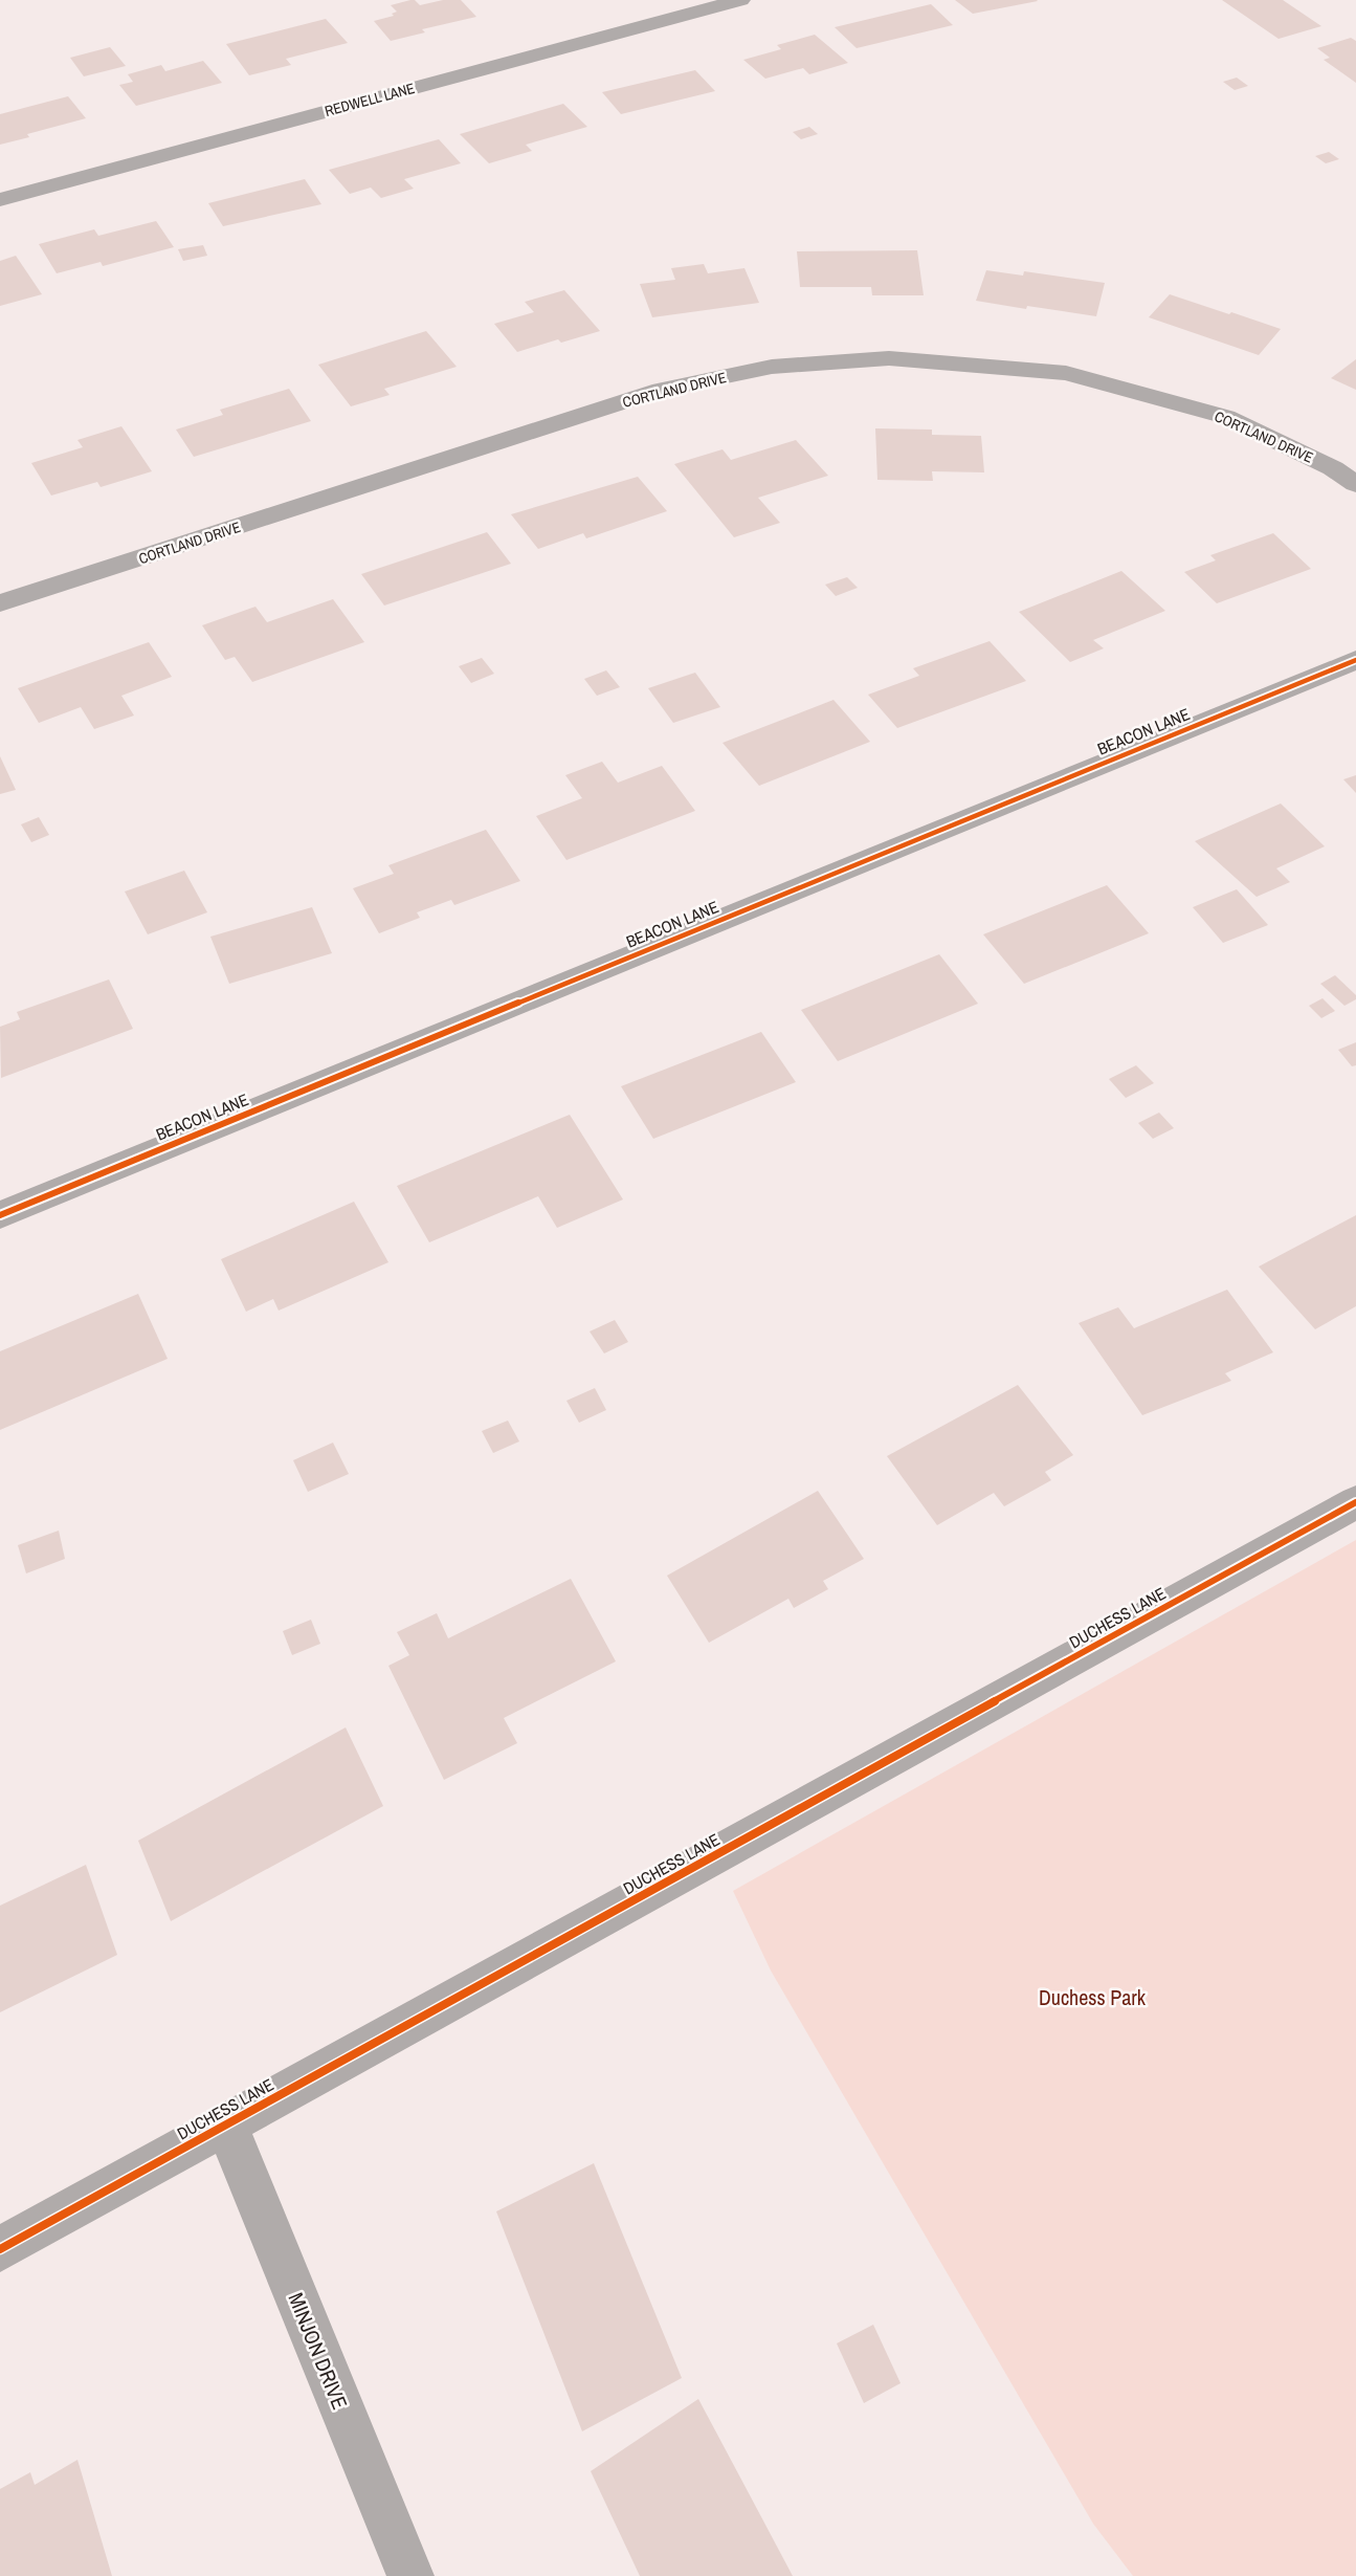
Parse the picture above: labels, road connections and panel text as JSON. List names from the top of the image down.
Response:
{
  "streets": {
    "street": [
      "REDWELL LANE",
      "CORTLAND DRIVE",
      "BEACON LANE",
      "DUCHESS LANE",
      "MINJON DRIVE"
    ]
  },
  "crossings": [
    ["DUCHESS LANE", "MINJON DRIVE"]
  ],
  "parks": ["Duchess Park"]
}
